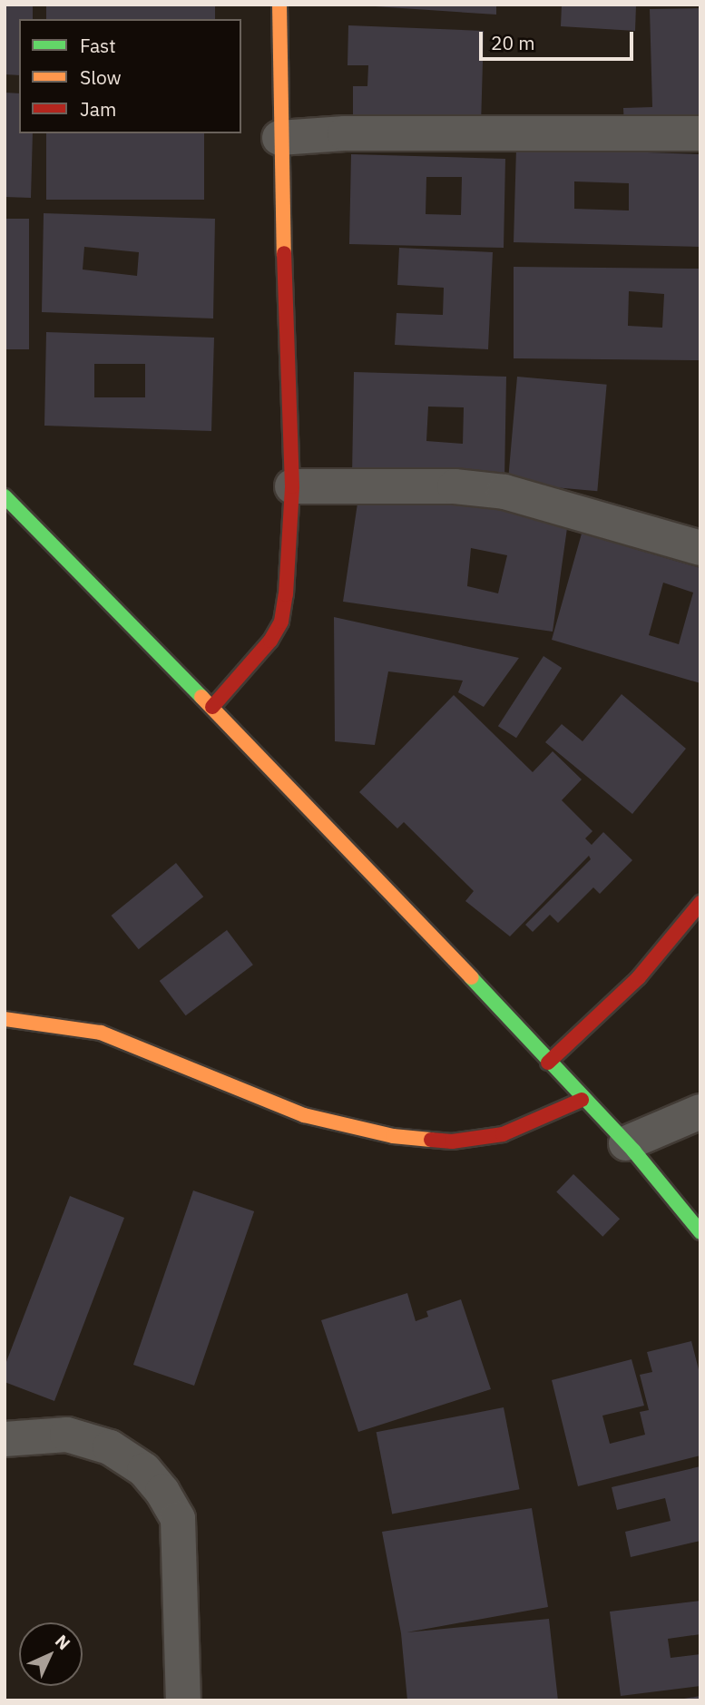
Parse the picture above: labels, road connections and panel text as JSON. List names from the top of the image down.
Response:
{
  "legend": ["Fast", "Slow", "Jam"],
  "scale_bar": "20 m",
  "north": "top right"
}
